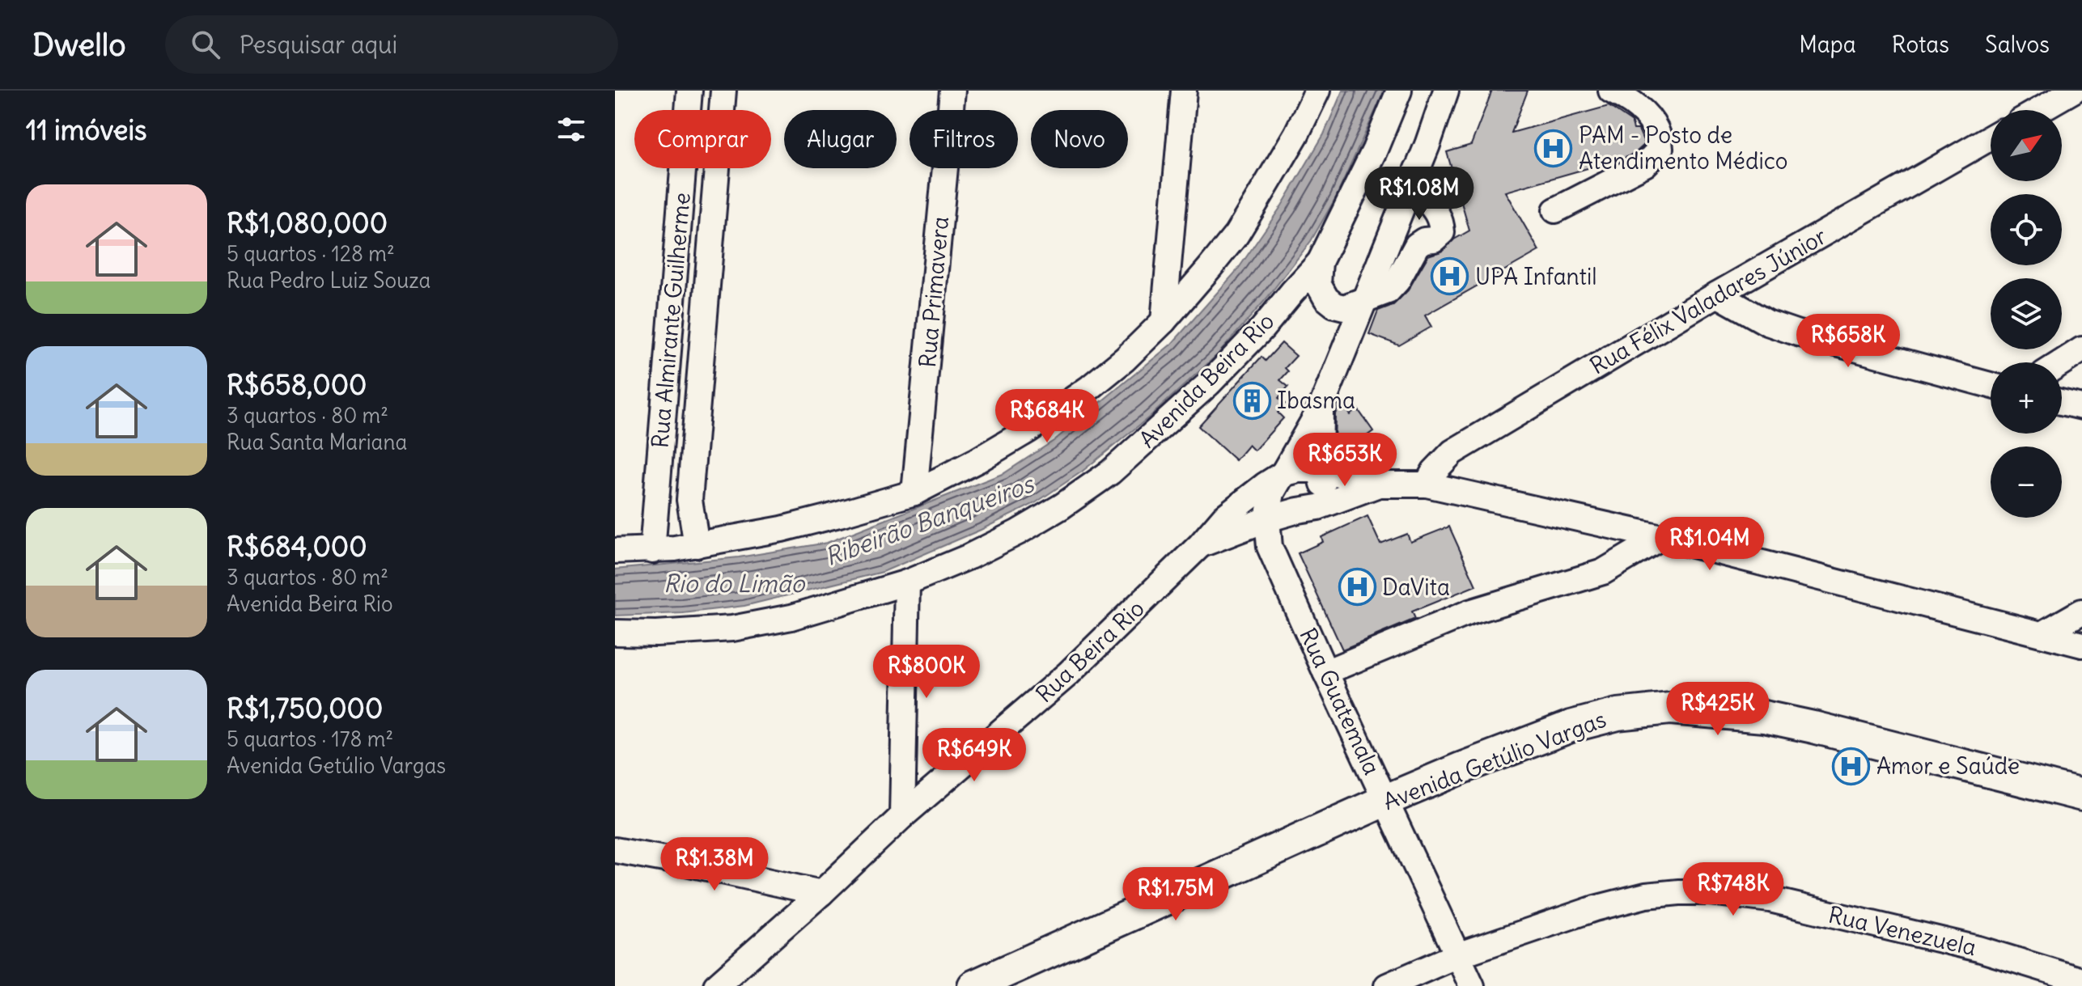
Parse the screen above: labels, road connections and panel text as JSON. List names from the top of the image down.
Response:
{
  "streets": {
    "main road": ["Avenida Getúlio Vargas"],
    "street": [
      "Rua Primavera",
      "Rua Félix Valadares Júnior",
      "Rua Almirante Guilherme",
      "Avenida Beira Rio",
      "Rua Beira Rio",
      "Rua Guatemala",
      "Rua Venezuela"
    ]
  },
  "crossings": [
    ["Rua Beira Rio", "Rua Guatemala"],
    ["Rua Guatemala", "Avenida Getúlio Vargas"],
    ["Rua Guatemala", "Rua Venezuela"]
  ],
  "water": ["Ribeirão Banqueiros", "Rio do Limão"],
  "places": {
    "hospital": [
      "PAM - Posto de Atendimento Médico",
      "UPA Infantil",
      "DaVita",
      "Amor e Saúde"
    ],
    "building": ["Ibasma"]
  },
  "north": "top right",
  "page": {
    "header": "Dwello",
    "search": "Pesquisar aqui",
    "nav": ["Mapa", "Rotas", "Salvos"],
    "heading": "11 imóveis",
    "map_buttons": ["+", "−"],
    "chip": [
      "Comprar",
      "Alugar",
      "Filtros",
      "Novo"
    ],
    "price": [
      "R$1.08M",
      "R$658K",
      "R$684K",
      "R$653K",
      "R$1.04M",
      "R$800K",
      "R$425K",
      "R$649K",
      "R$1.38M",
      "R$748K",
      "R$1.75M"
    ],
    "list": [
      {
        "name": "R$1,080,000",
        "note": "5 quartos · 128 m² · Rua Pedro Luiz Souza"
      },
      {
        "name": "R$658,000",
        "note": "3 quartos · 80 m² · Rua Santa Mariana"
      },
      {
        "name": "R$684,000",
        "note": "3 quartos · 80 m² · Avenida Beira Rio"
      },
      {
        "name": "R$1,750,000",
        "note": "5 quartos · 178 m² · Avenida Getúlio Vargas"
      }
    ]
  }
}
